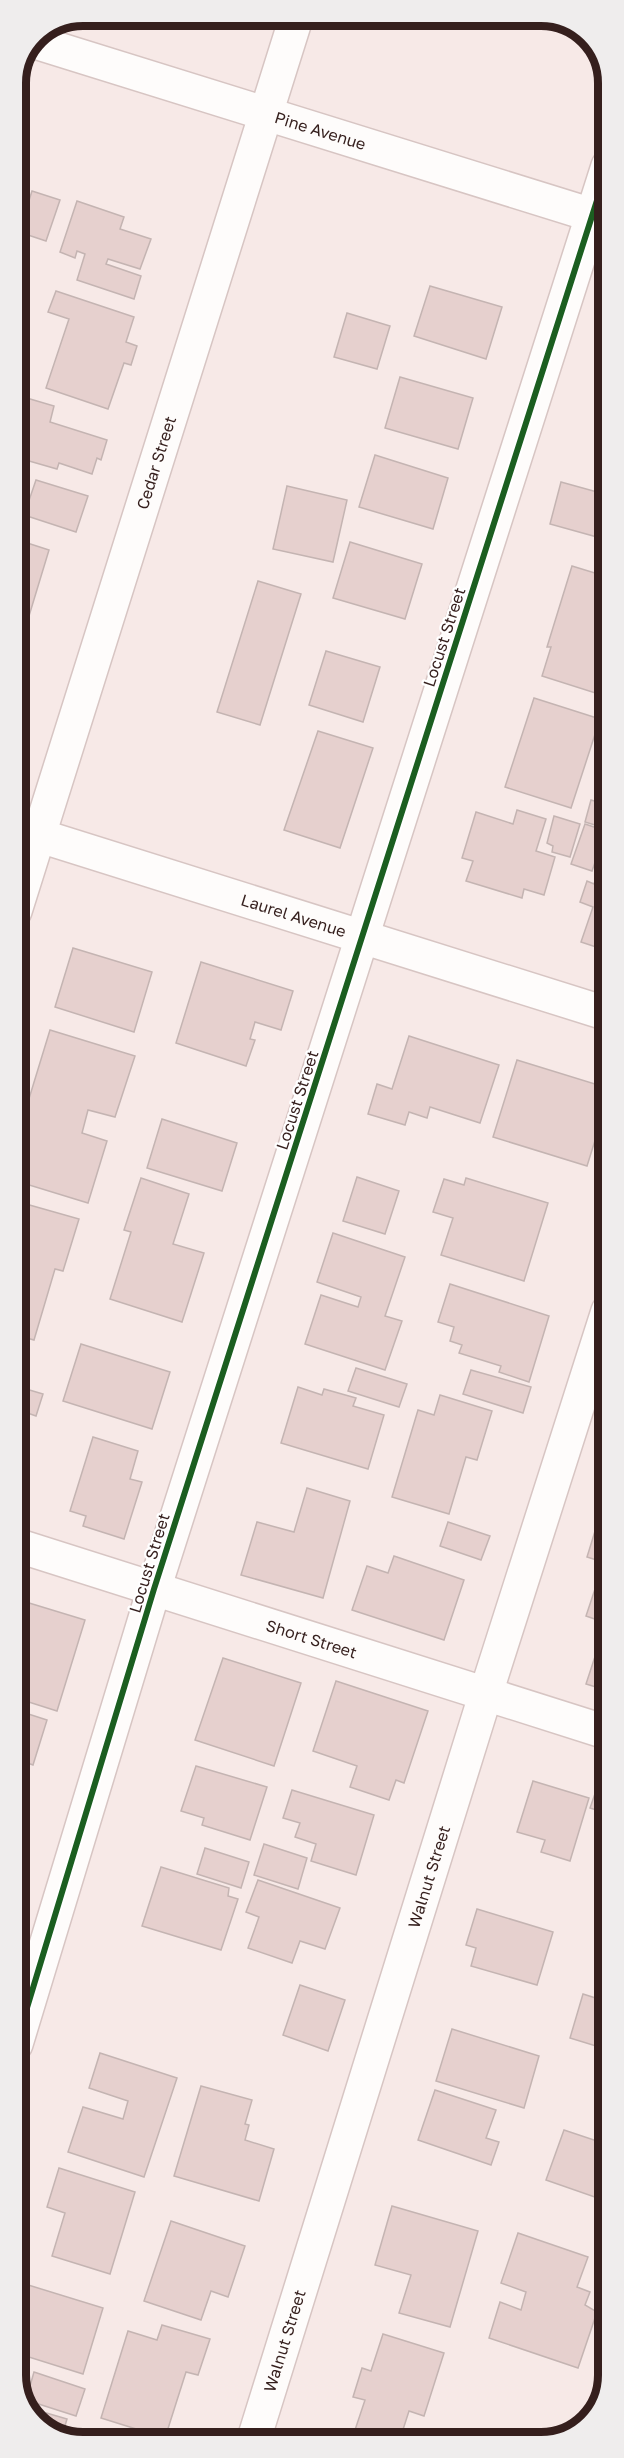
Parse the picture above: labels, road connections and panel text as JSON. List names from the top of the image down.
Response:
{
  "streets": {
    "street": [
      "Pine Avenue",
      "Cedar Street",
      "Locust Street",
      "Laurel Avenue",
      "Short Street",
      "Walnut Street"
    ]
  },
  "crossings": [
    ["Pine Avenue", "Cedar Street"],
    ["Cedar Street", "Laurel Avenue"],
    ["Locust Street", "Laurel Avenue"],
    ["Locust Street", "Short Street"],
    ["Short Street", "Walnut Street"]
  ]
}
